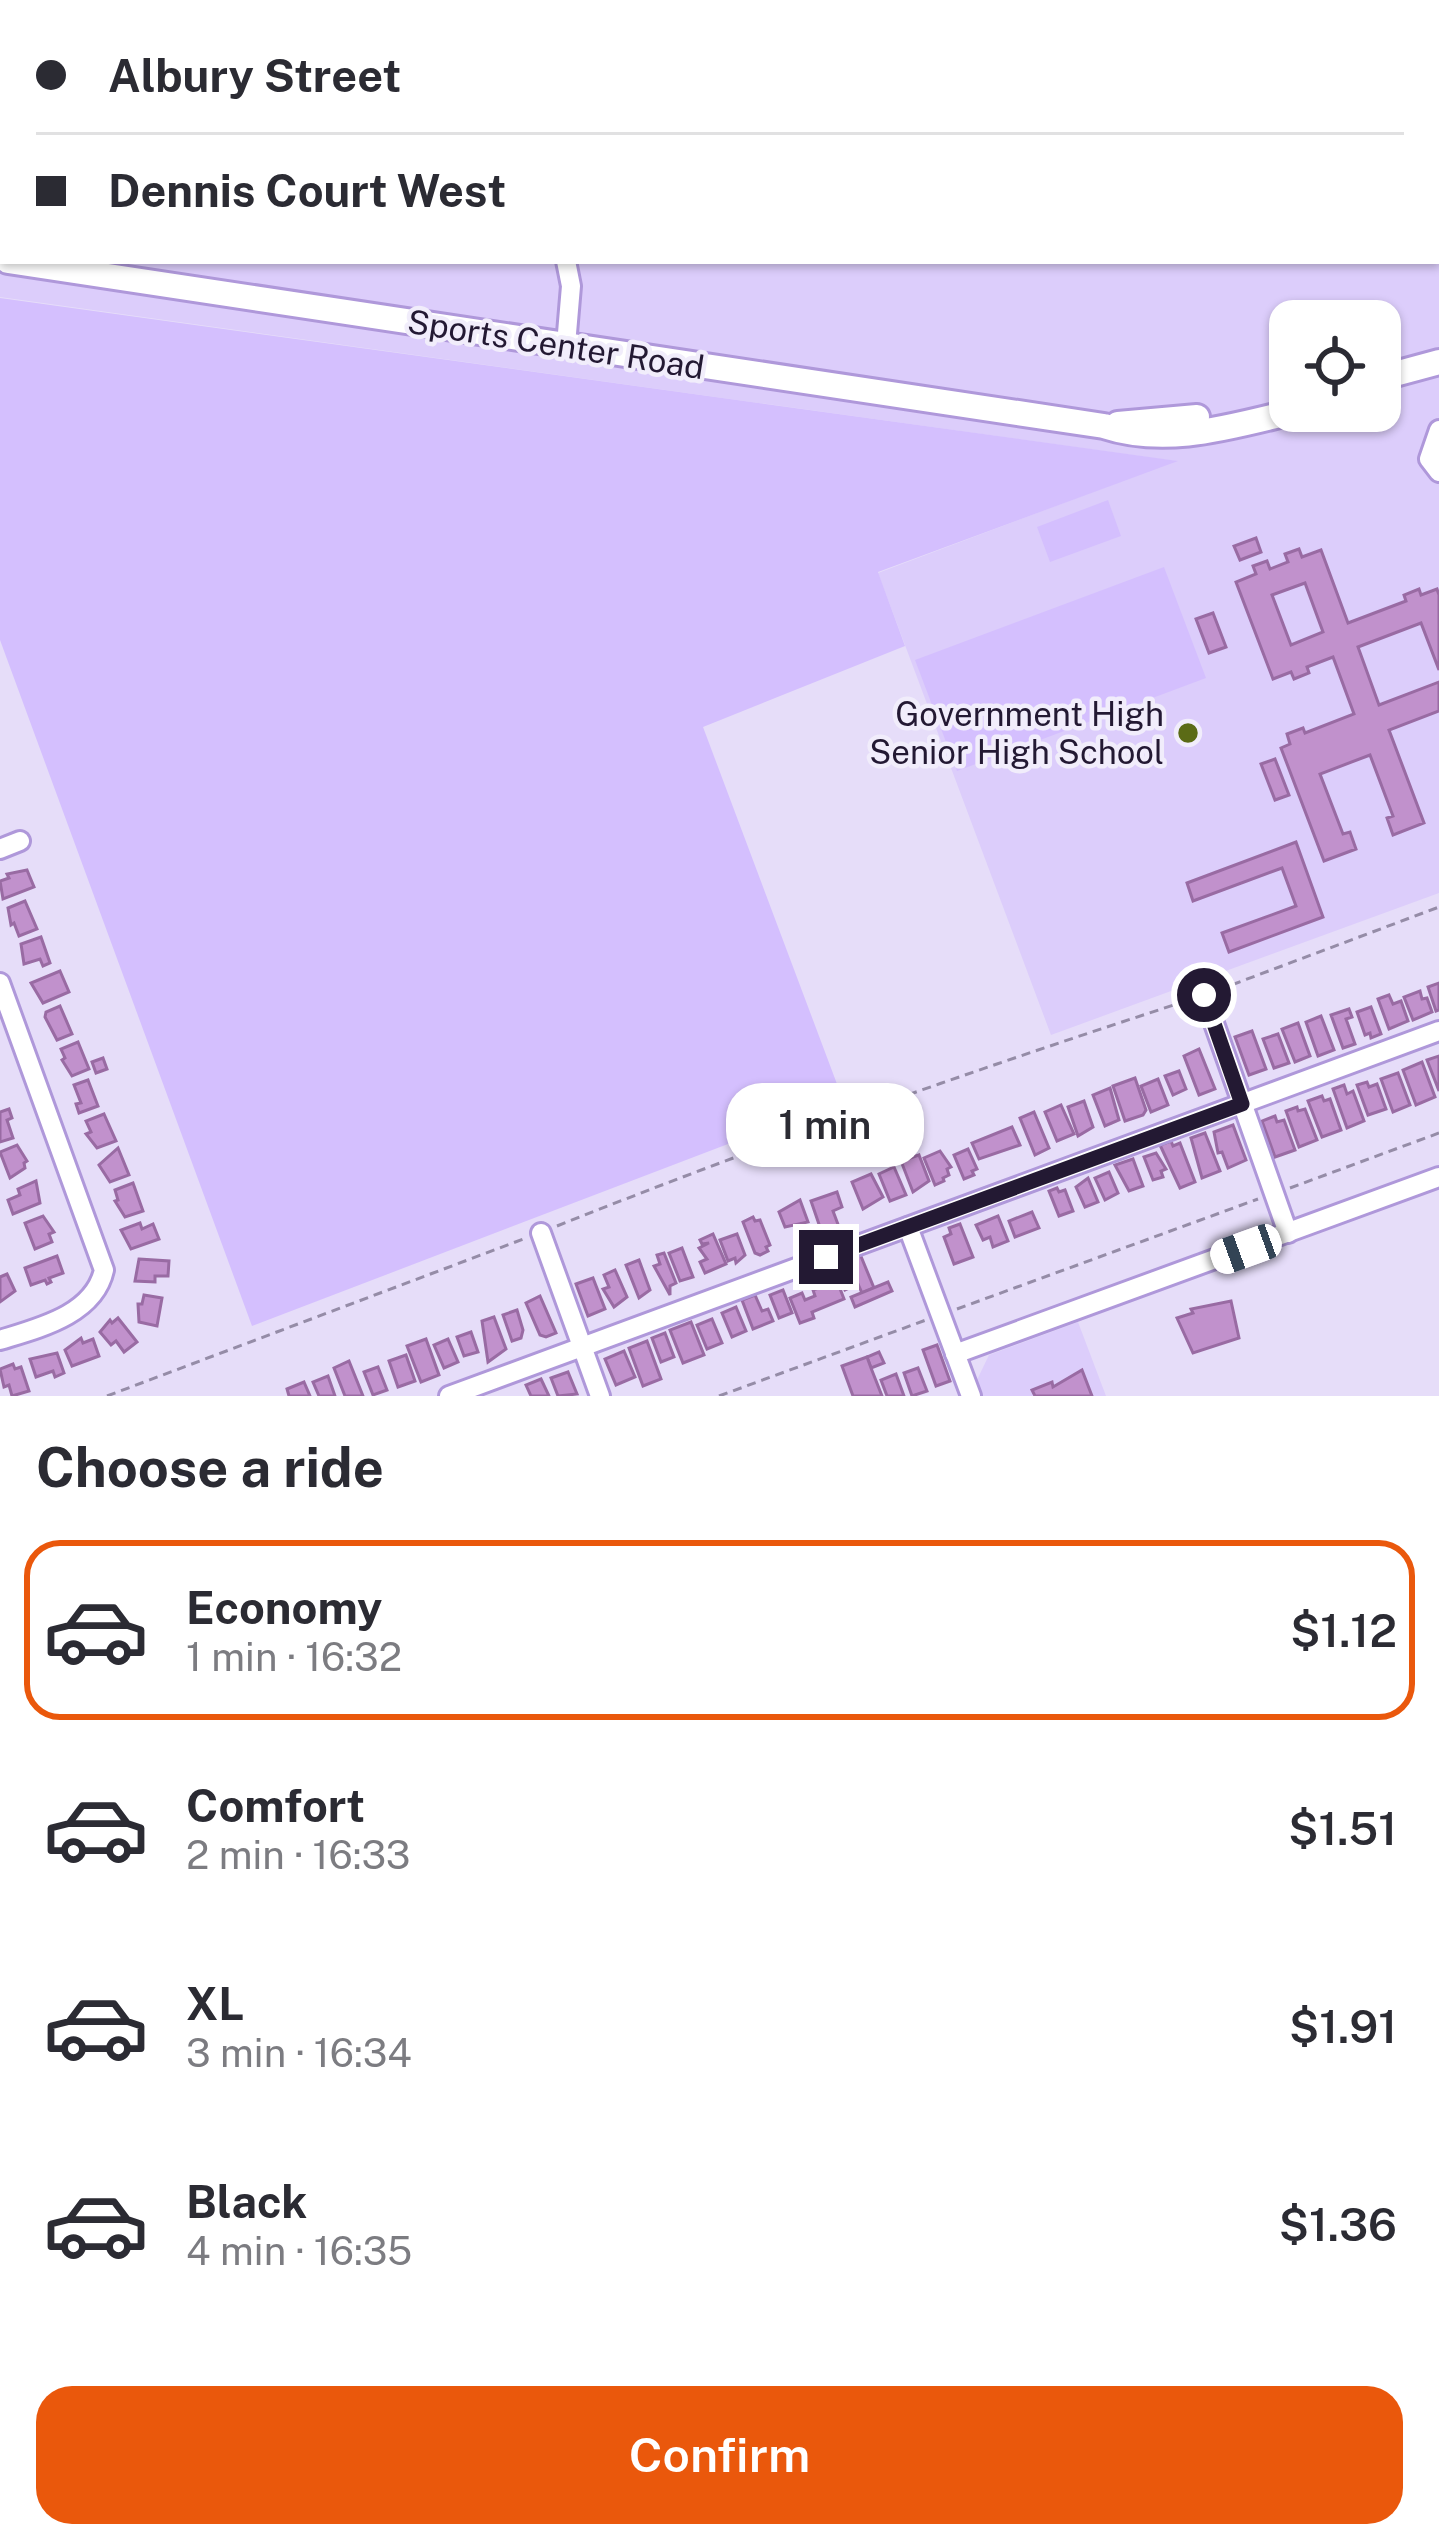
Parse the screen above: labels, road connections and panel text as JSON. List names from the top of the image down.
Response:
{
  "streets": {
    "main road": ["Sports Center Road"]
  },
  "places": ["Government High Senior High School"],
  "page": {
    "banner": ["Albury Street", "Dennis Court West"],
    "bubble": "1 min",
    "heading": "Choose a ride",
    "list": [
      {
        "name": "Economy",
        "note": "1 min · 16:32",
        "value": "$1.12"
      },
      {
        "name": "Comfort",
        "note": "2 min · 16:33",
        "value": "$1.51"
      },
      {
        "name": "XL",
        "note": "3 min · 16:34",
        "value": "$1.91"
      },
      {
        "name": "Black",
        "note": "4 min · 16:35",
        "value": "$1.36"
      }
    ],
    "buttons": "Confirm"
  }
}
